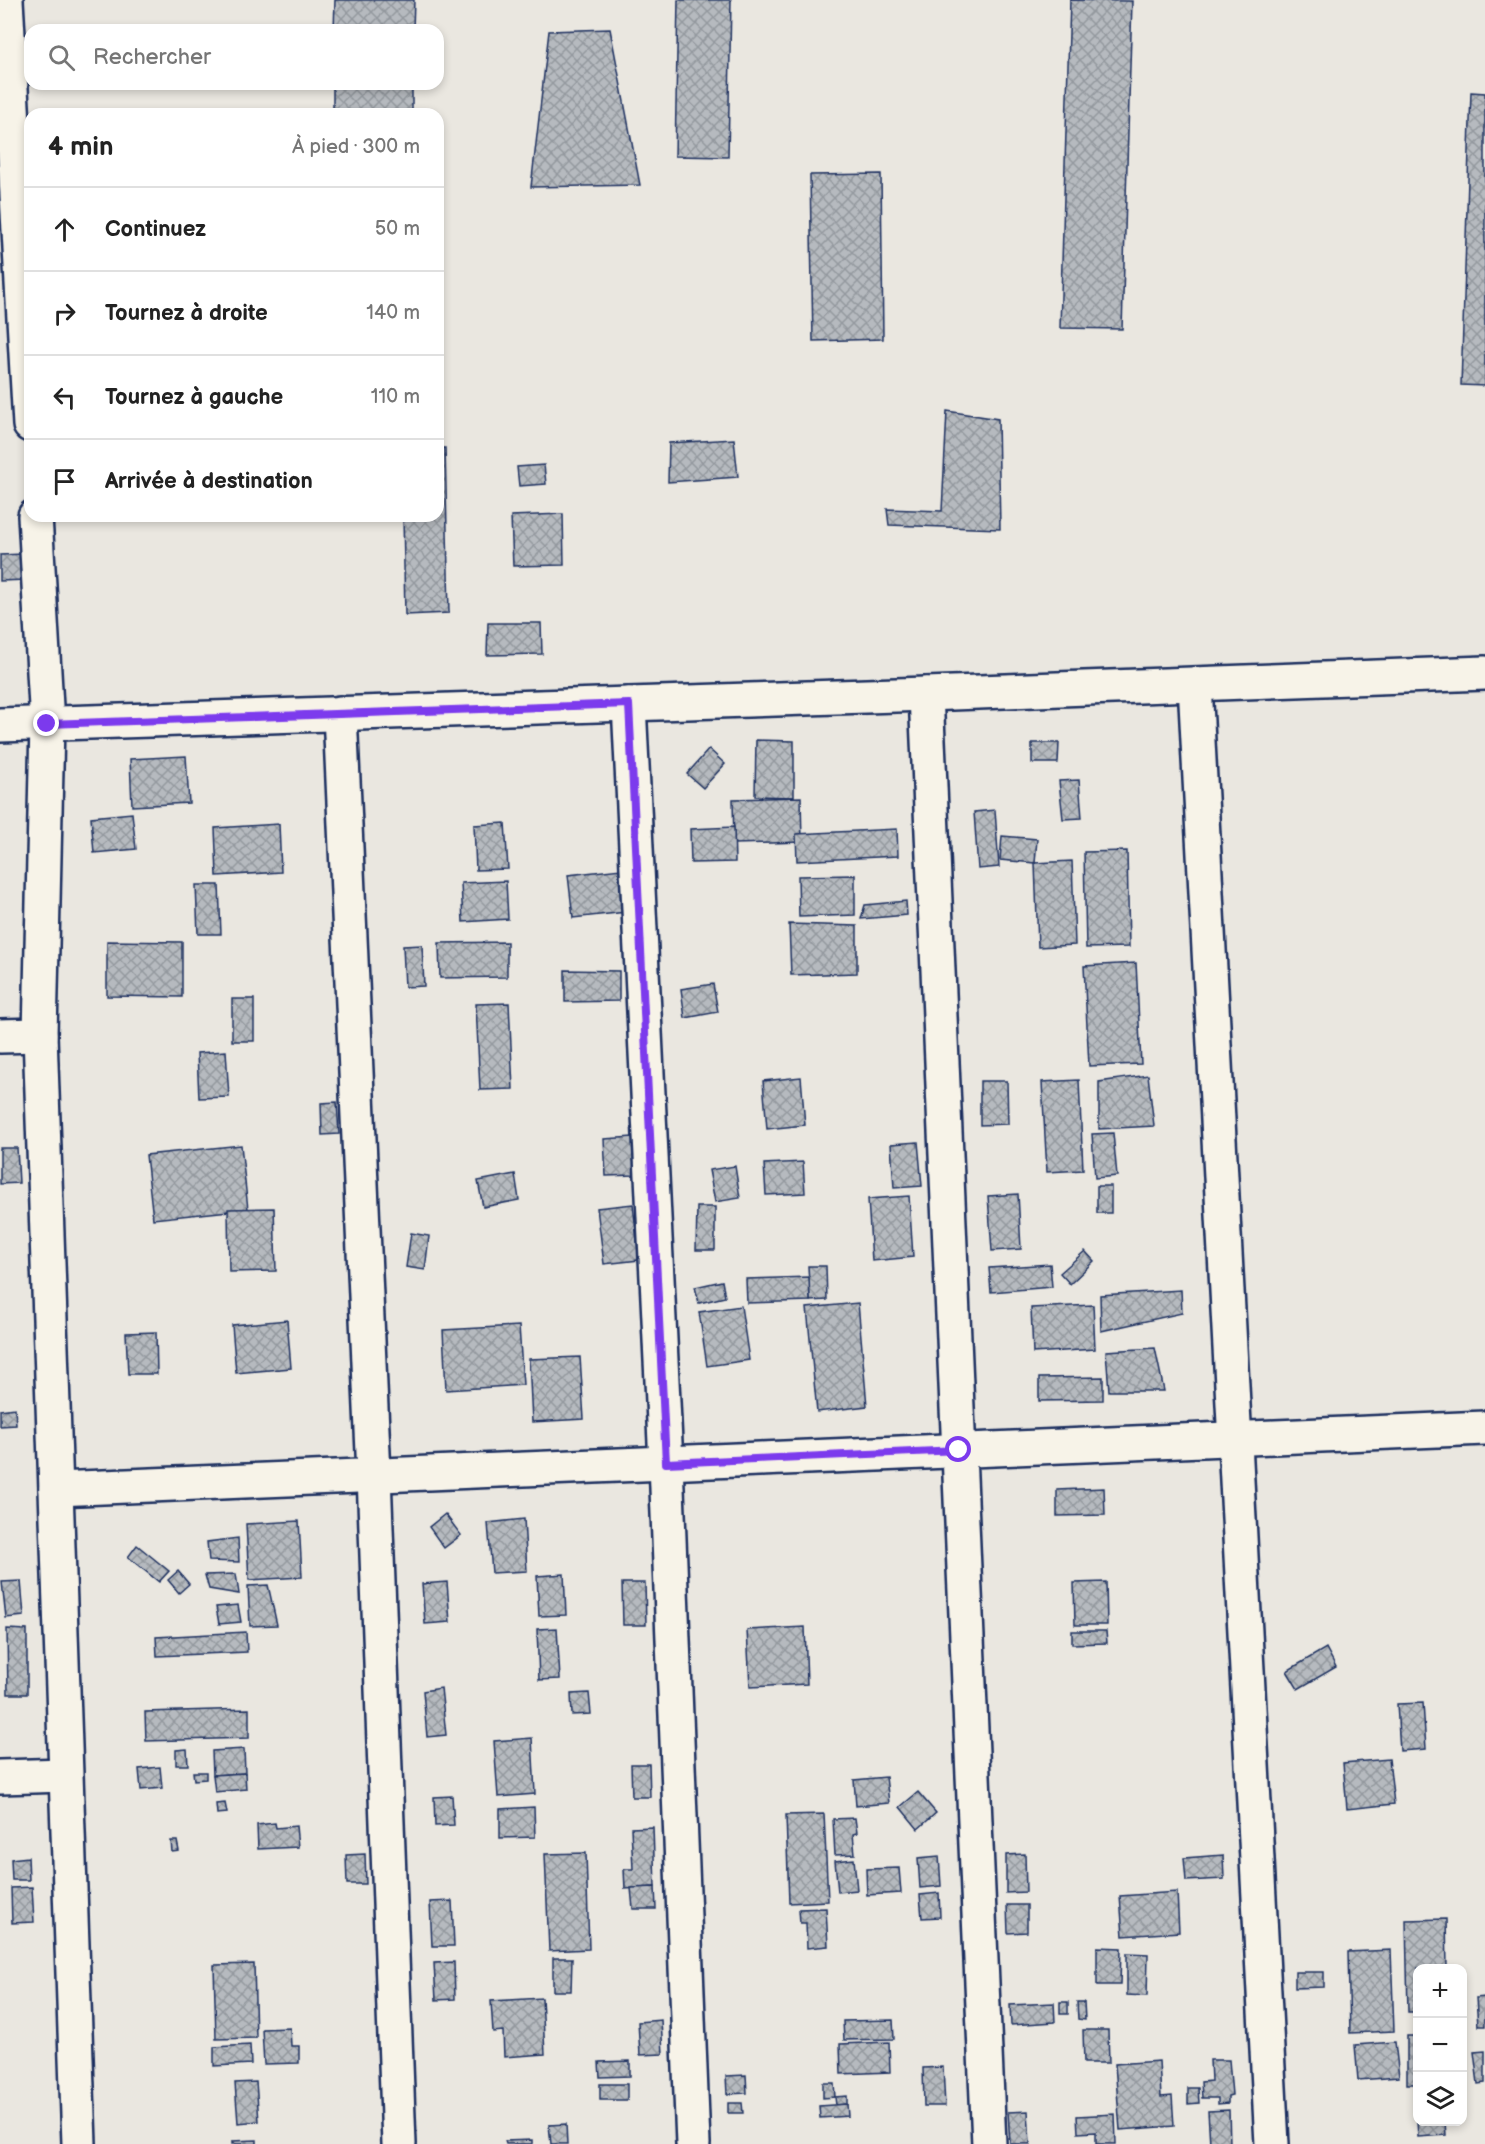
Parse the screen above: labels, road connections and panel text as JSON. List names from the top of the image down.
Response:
{
  "page": {
    "search": "Rechercher",
    "heading": ["4 min", "À pied · 300 m"],
    "list": [
      ["Continuez", "50 m"],
      ["Tournez à droite", "140 m"],
      ["Tournez à gauche", "110 m"],
      "Arrivée à destination"
    ],
    "map_buttons": ["+", "−"]
  }
}
